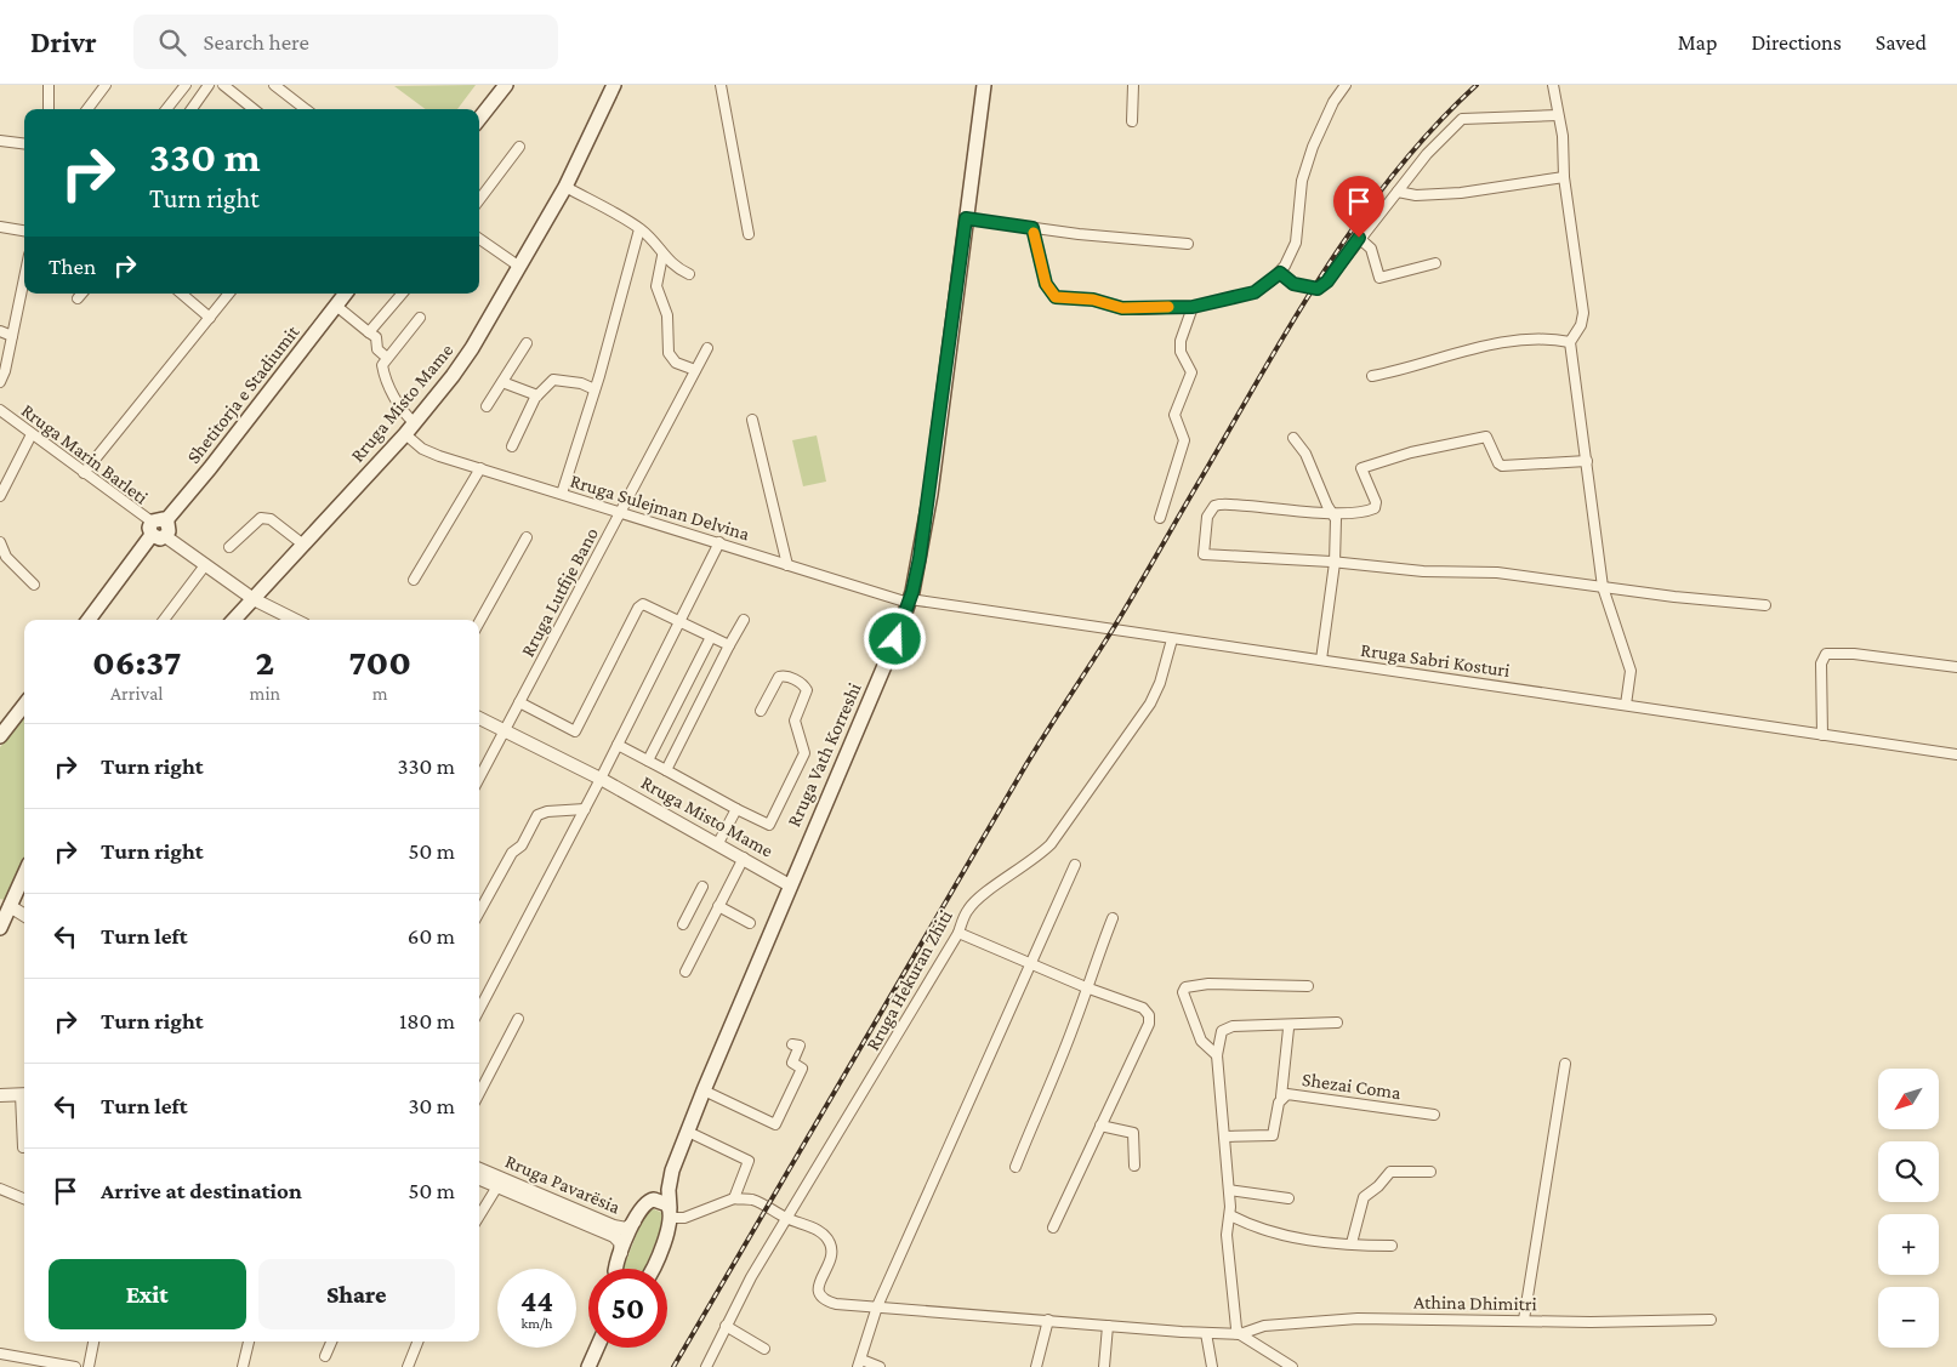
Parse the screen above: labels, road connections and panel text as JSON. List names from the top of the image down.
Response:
{
  "streets": {
    "main road": ["Shetitorja e Stadiumit", "Rruga Misto Mame", "Rruga Vath Korreshi"],
    "street": [
      "Rruga Marin Barleti",
      "Rruga Sulejman Delvina",
      "Rruga Lutfije Bano",
      "Rruga Sabri Kosturi",
      "Rruga Hekuran Zhiti",
      "Shezai Coma",
      "Rruga Pavarësia",
      "Athina Dhimitri"
    ]
  },
  "crossings": [
    ["Shetitorja e Stadiumit", "Rruga Marin Barleti"],
    ["Rruga Misto Mame", "Rruga Sulejman Delvina"],
    ["Rruga Misto Mame", "Rruga Lutfije Bano"],
    ["Rruga Misto Mame", "Rruga Vath Korreshi"],
    ["Rruga Sulejman Delvina", "Rruga Lutfije Bano"],
    ["Rruga Sulejman Delvina", "Rruga Sabri Kosturi"],
    ["Rruga Sulejman Delvina", "Rruga Vath Korreshi"],
    ["Rruga Sabri Kosturi", "Rruga Vath Korreshi"],
    ["Rruga Sabri Kosturi", "Rruga Hekuran Zhiti"],
    ["Rruga Vath Korreshi", "Rruga Pavarësia"],
    ["Rruga Hekuran Zhiti", "Athina Dhimitri"]
  ],
  "north": "bottom left",
  "page": {
    "header": "Drivr",
    "search": "Search here",
    "nav": ["Map", "Directions", "Saved"],
    "turn": ["330 m", "Turn right"],
    "then": "Then",
    "eta": [
      "06:37",
      "Arrival",
      "2",
      "min",
      "700",
      "m"
    ],
    "list": [
      {
        "name": "Turn right",
        "value": "330 m"
      },
      {
        "name": "Turn right",
        "value": "50 m"
      },
      {
        "name": "Turn left",
        "value": "60 m"
      },
      {
        "name": "Turn right",
        "value": "180 m"
      },
      {
        "name": "Turn left",
        "value": "30 m"
      },
      {
        "name": "Arrive at destination",
        "value": "50 m"
      }
    ],
    "map_buttons": ["+", "−"],
    "buttons": ["Exit", "Share"],
    "speed": "44 km/h",
    "limit": "50"
  }
}
